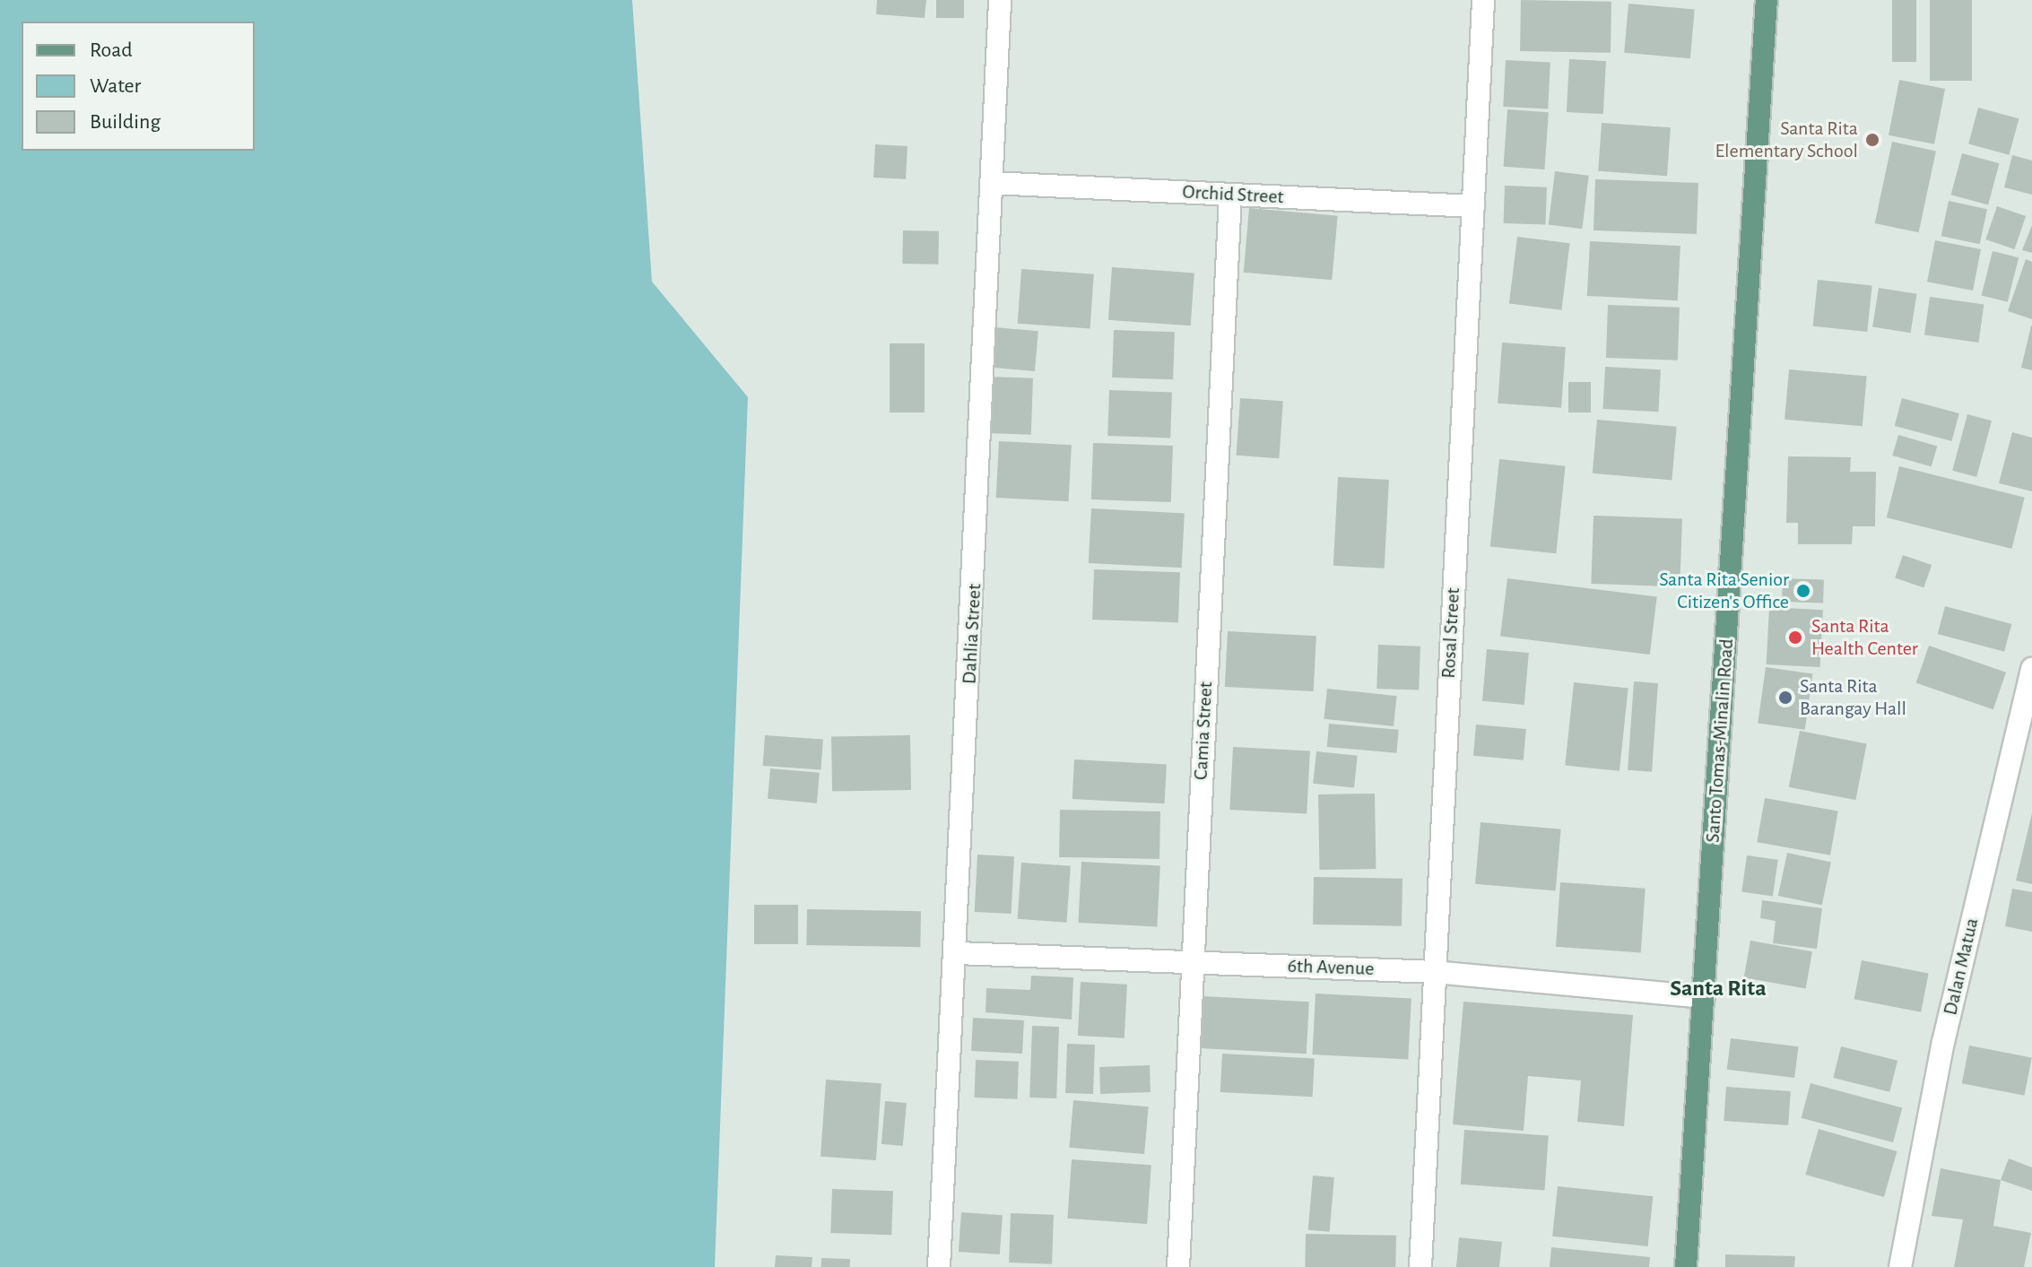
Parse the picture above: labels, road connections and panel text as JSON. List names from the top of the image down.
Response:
{
  "streets": {
    "main road": ["Santo Tomas-Minalin Road"],
    "street": [
      "Orchid Street",
      "Rosal Street",
      "Dahlia Street",
      "Camia Street",
      "Dalan Matua",
      "6th Avenue"
    ]
  },
  "crossings": [
    ["Orchid Street", "Rosal Street"],
    ["Orchid Street", "Dahlia Street"],
    ["Orchid Street", "Camia Street"],
    ["Rosal Street", "6th Avenue"],
    ["Dahlia Street", "6th Avenue"],
    ["Camia Street", "6th Avenue"],
    ["Santo Tomas-Minalin Road", "6th Avenue"]
  ],
  "districts": ["Santa Rita"],
  "places": [
    "Santa Rita Elementary School",
    "Santa Rita Senior Citizen's Office",
    "Santa Rita Health Center",
    "Santa Rita Barangay Hall"
  ],
  "legend": ["Road", "Water", "Building"]
}
